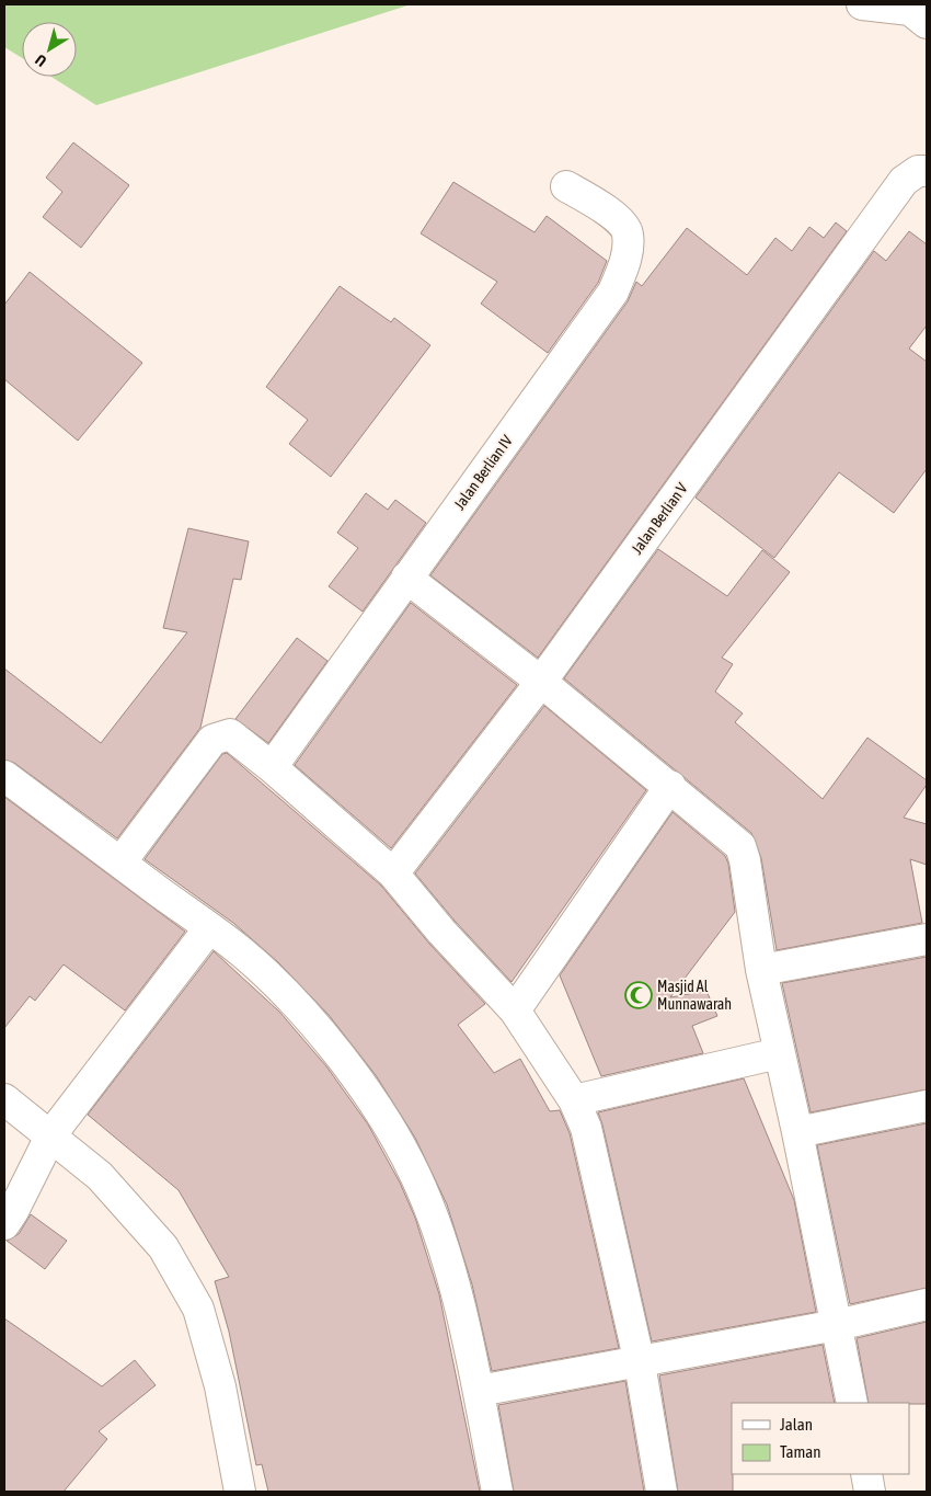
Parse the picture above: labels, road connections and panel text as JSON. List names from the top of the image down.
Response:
{
  "streets": {
    "street": ["Jalan Berlian IV", "Jalan Berlian V"]
  },
  "places": {
    "mosque": ["Masjid Al Munnawarah"]
  },
  "legend": ["Jalan", "Taman"],
  "north": "bottom left"
}
